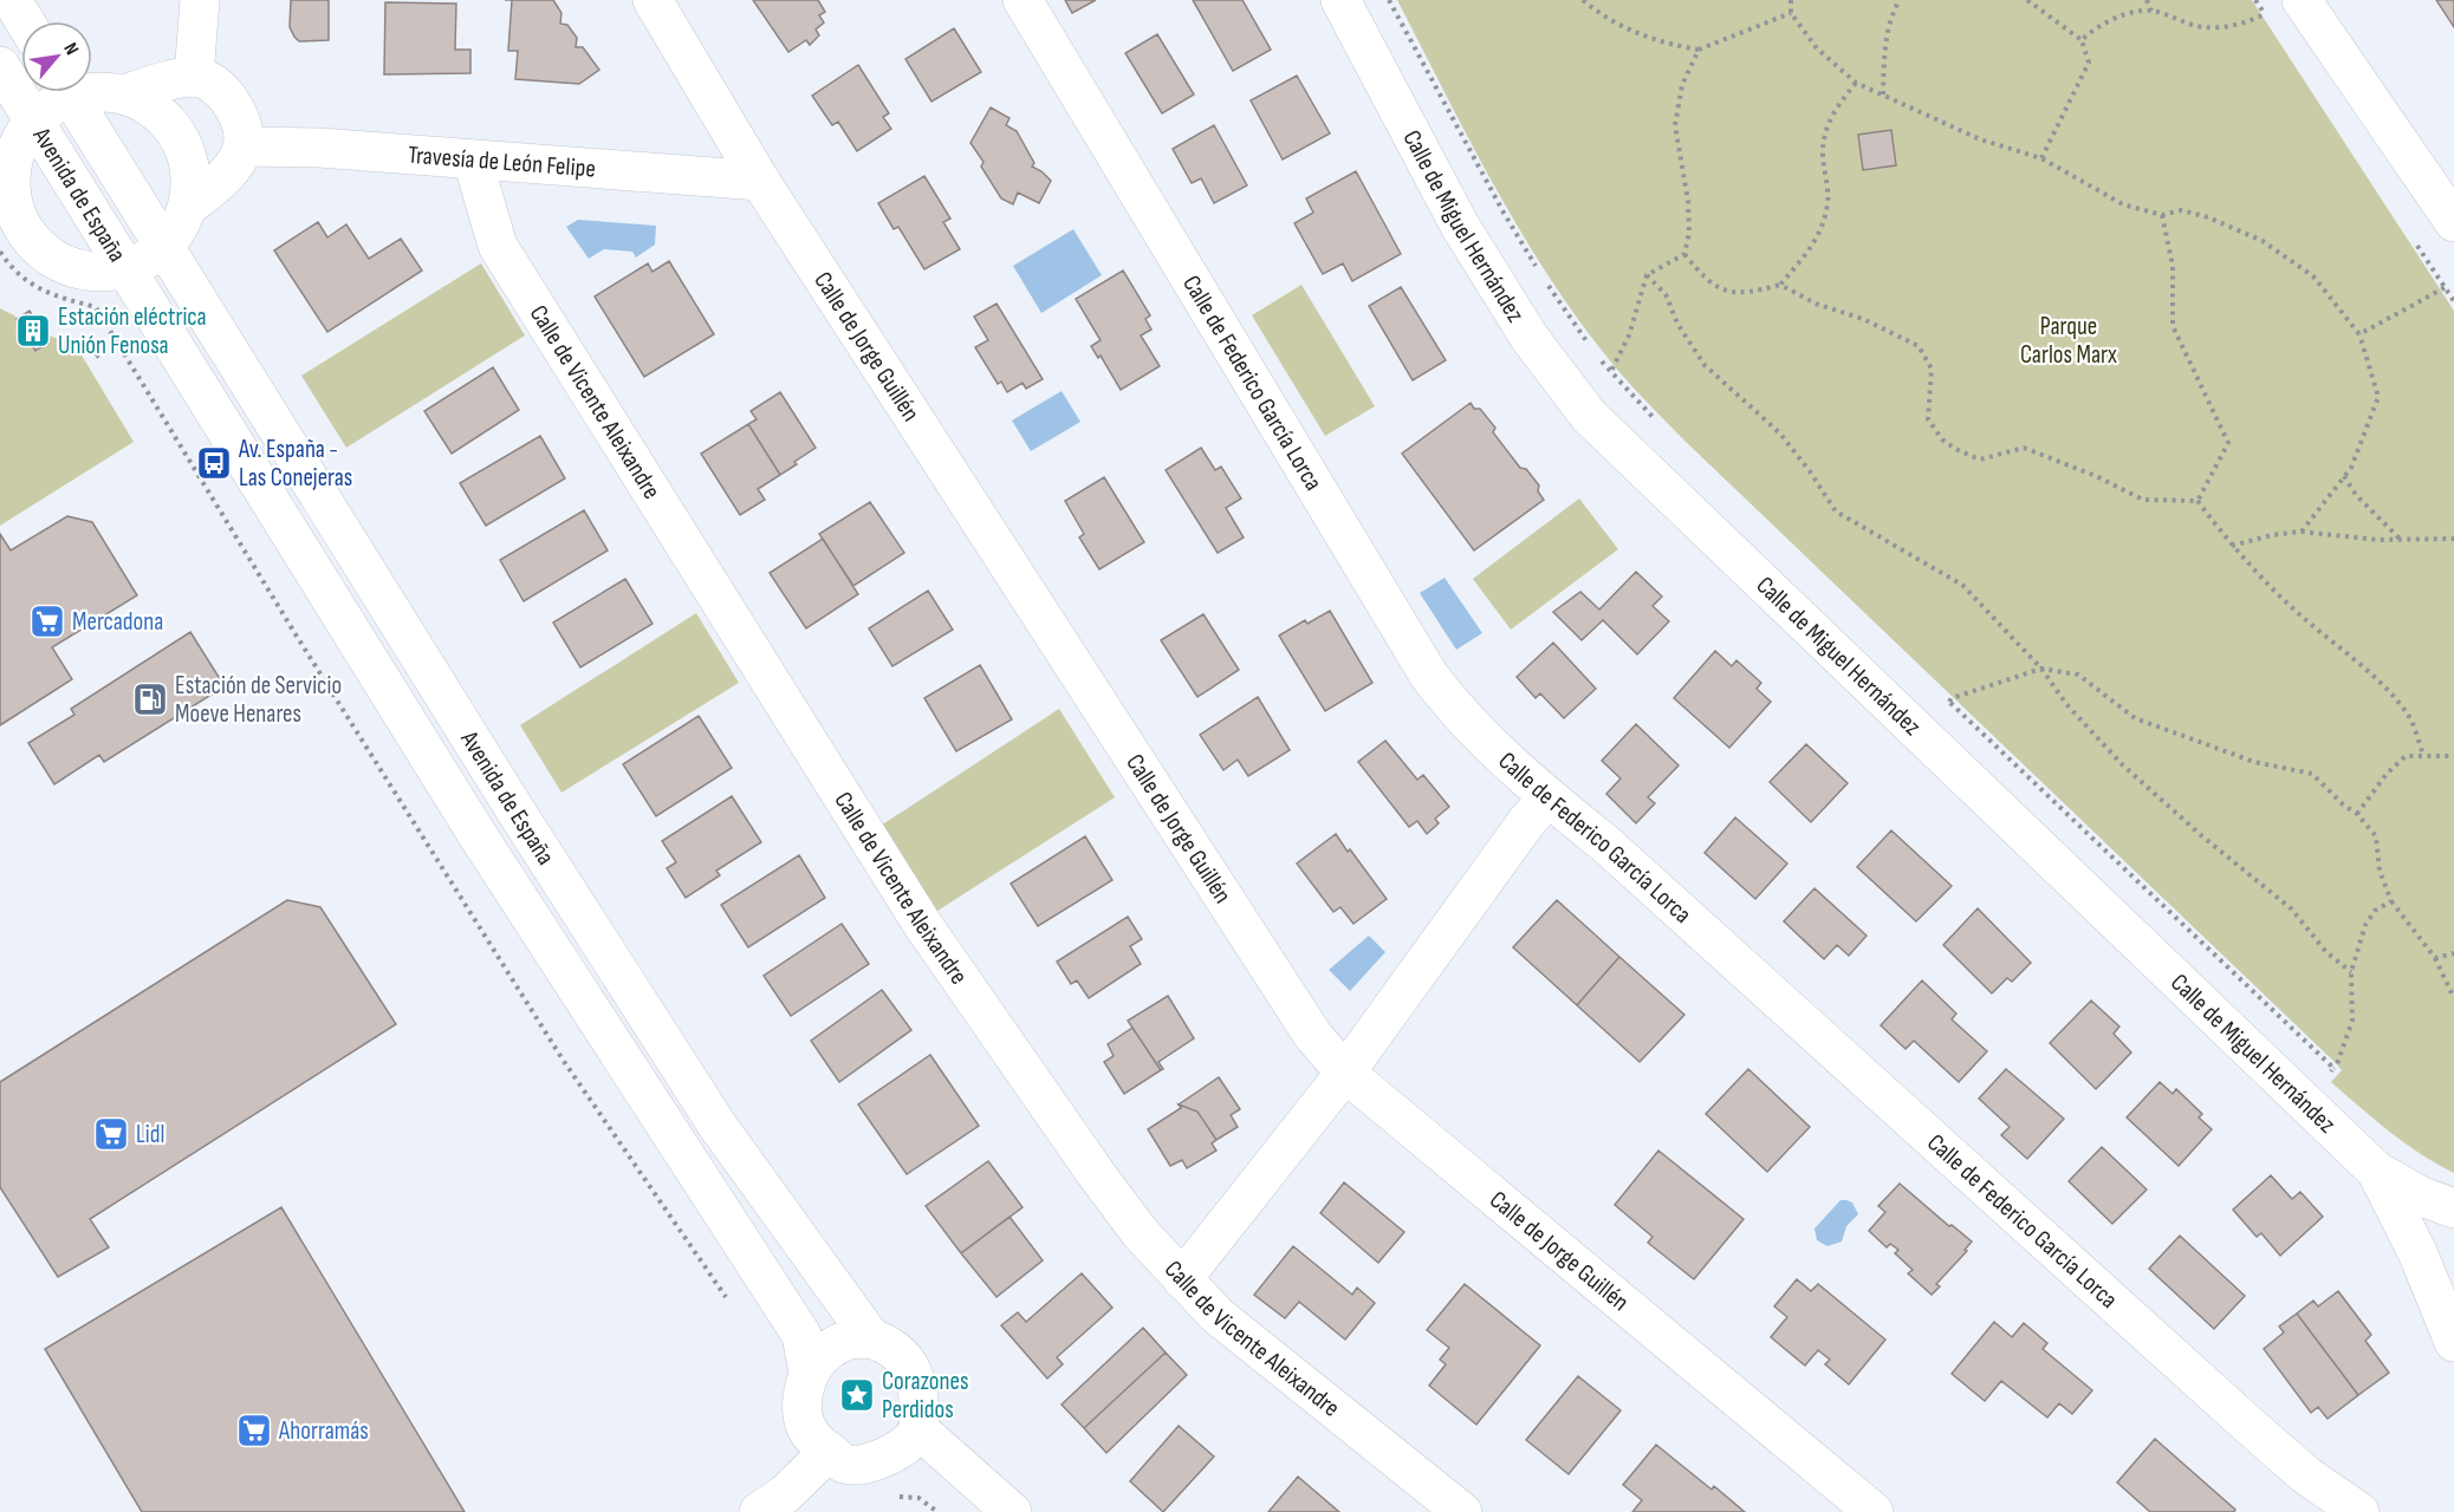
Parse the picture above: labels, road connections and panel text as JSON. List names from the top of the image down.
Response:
{
  "streets": {
    "street": [
      "Travesía de León Felipe",
      "Avenida de España",
      "Calle de Miguel Hernández",
      "Calle de Jorge Guillén",
      "Calle de Federico García Lorca",
      "Calle de Vicente Aleixandre"
    ]
  },
  "crossings": [
    ["Travesía de León Felipe", "Calle de Jorge Guillén"],
    ["Travesía de León Felipe", "Calle de Vicente Aleixandre"]
  ],
  "parks": ["Parque Carlos Marx"],
  "places": {
    "building": ["Estación eléctrica Unión Fenosa"],
    "bus stop": ["Av. España - Las Conejeras"],
    "supermarket": ["Mercadona", "Lidl", "Ahorramás"],
    "fuel station": ["Estación de Servicio Moeve Henares"],
    "place": ["Corazones Perdidos"]
  },
  "north": "top right"
}
